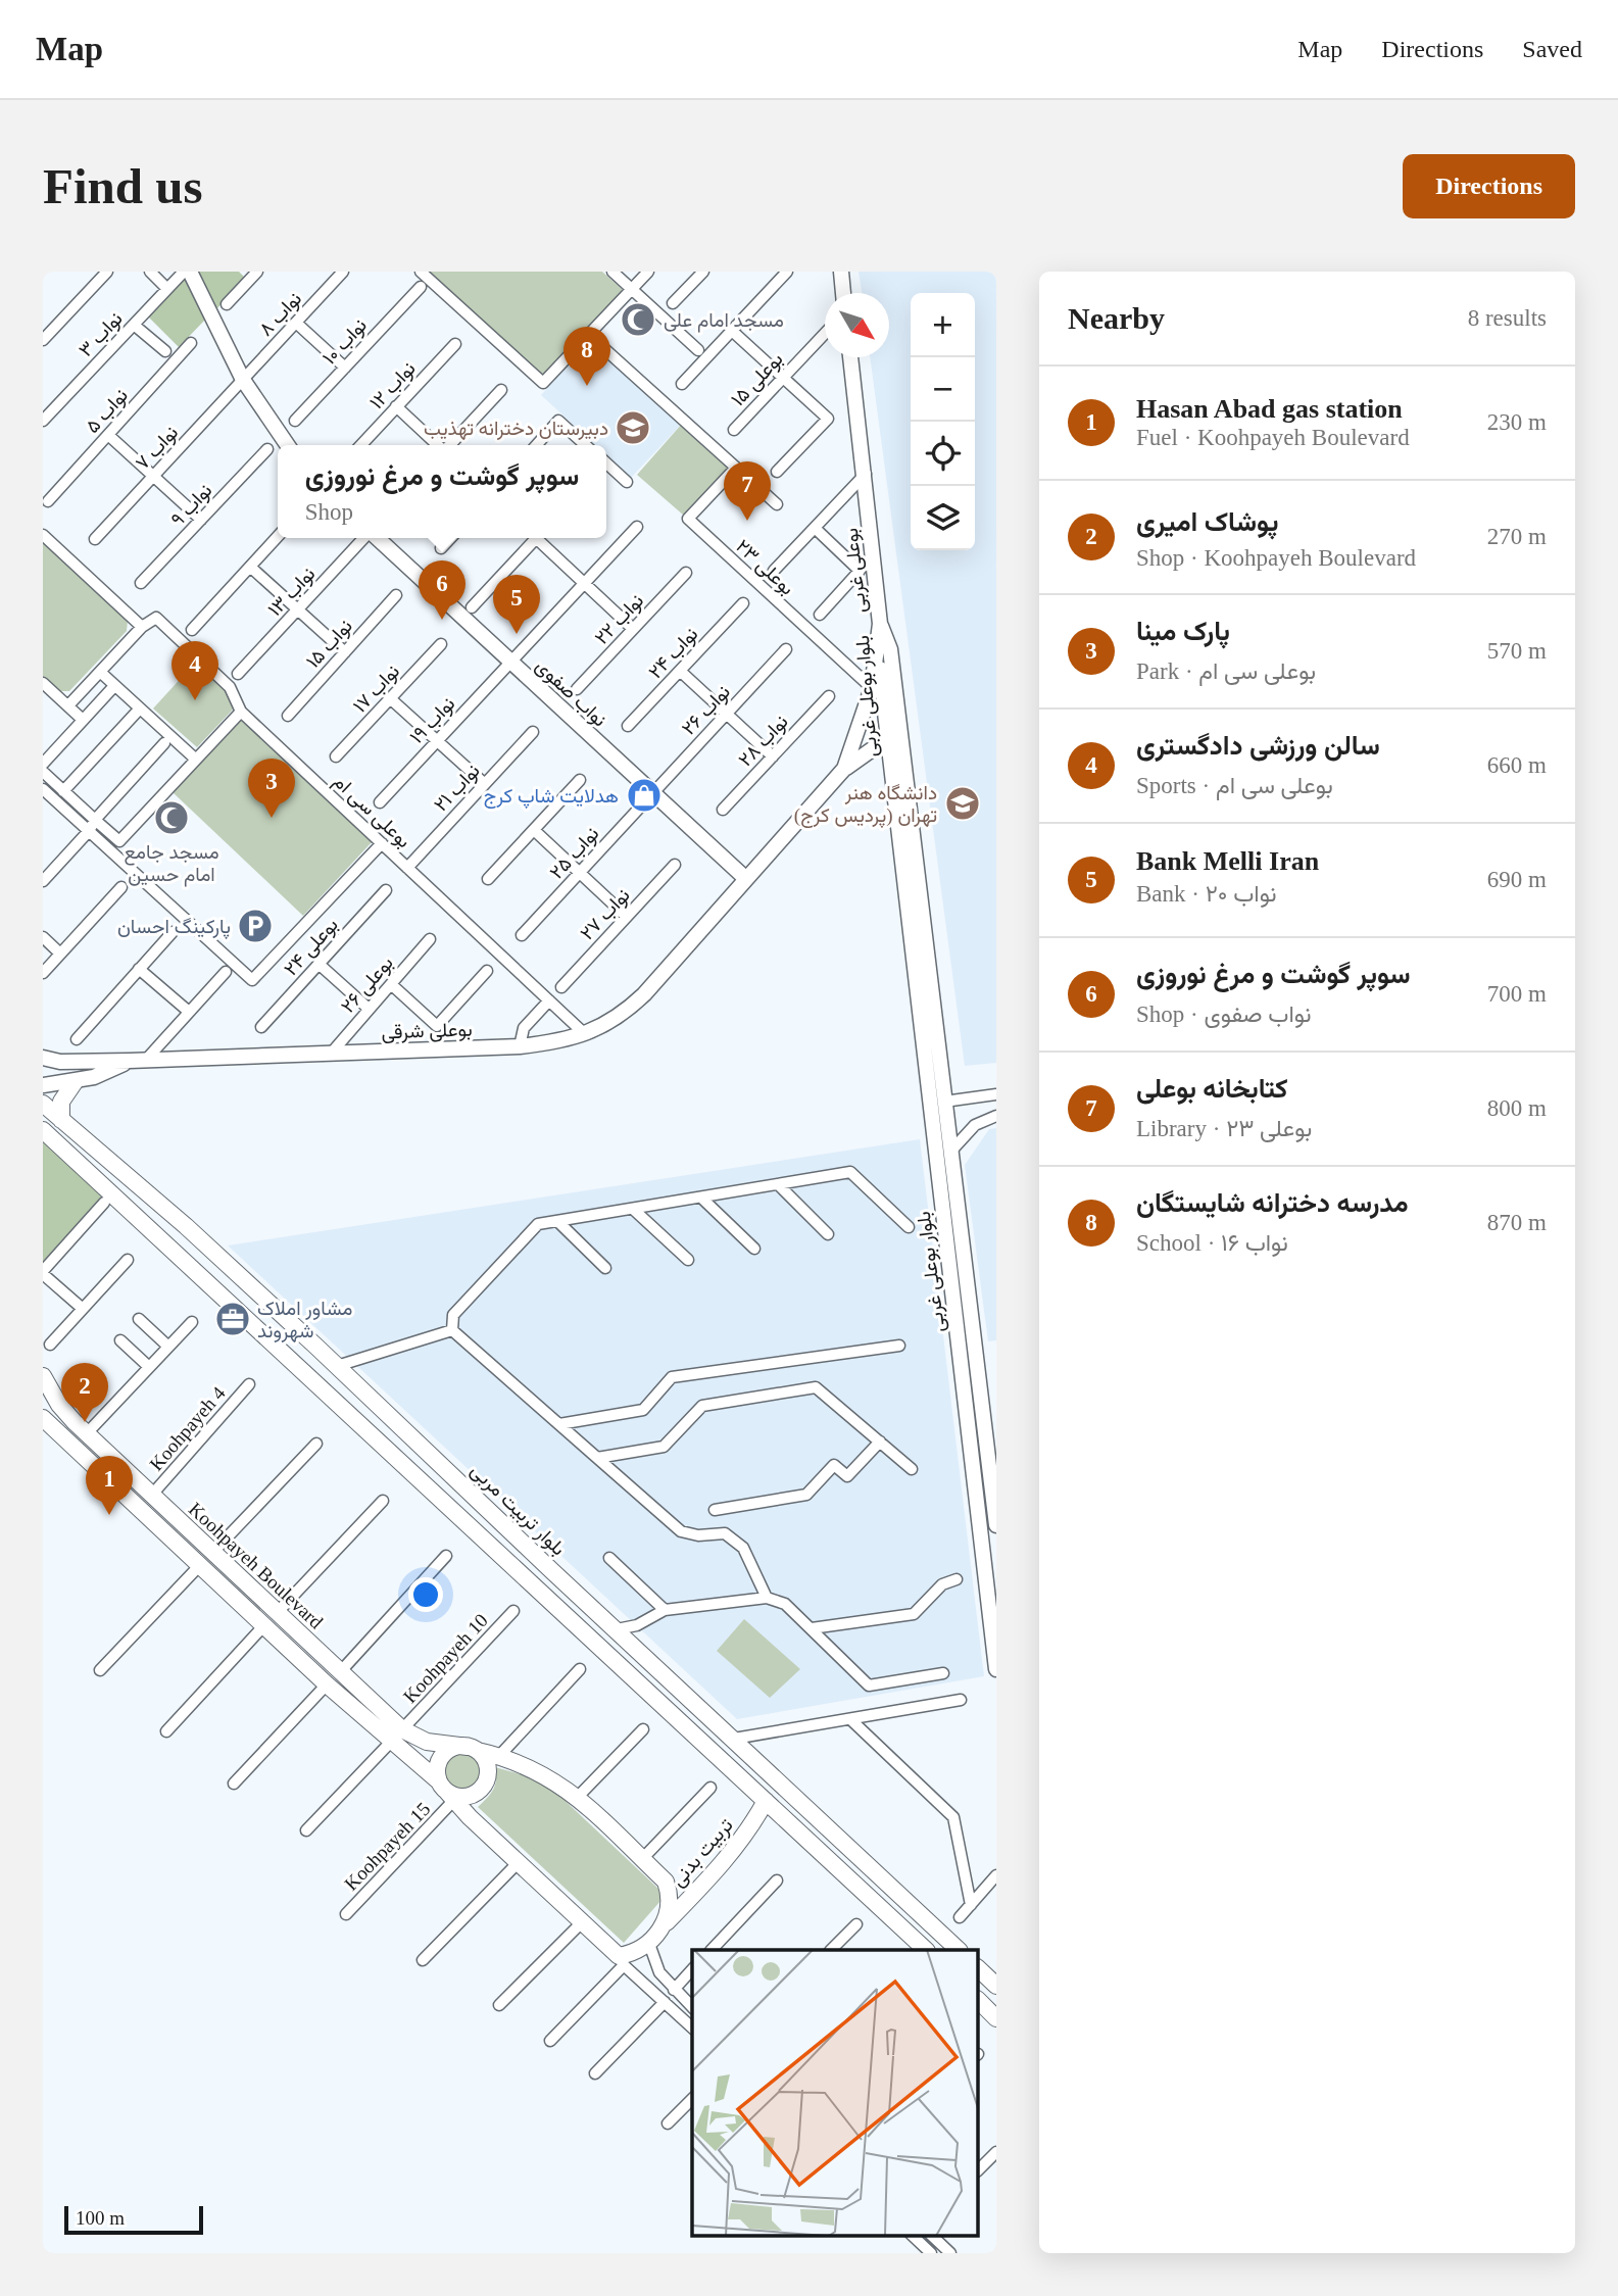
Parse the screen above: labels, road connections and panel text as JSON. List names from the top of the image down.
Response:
{
  "streets": {
    "main road": ["بلوار تربیت مربی", "Koohpayeh Boulevard", "تربیت بدنی"],
    "street": [
      "نواب ۸",
      "نواب ۳",
      "نواب ۱۰",
      "بوعلی ۱۵",
      "نواب ۱۲",
      "نواب ۵",
      "نواب ۷",
      "نواب ۹",
      "بوعلی ۲۳",
      "بوعلی غربی",
      "نواب ۱۳",
      "نواب ۲۲",
      "نواب ۱۵",
      "نواب ۲۴",
      "نواب ۱۷",
      "نواب صفوی",
      "بلوار بوعلی غربی",
      "نواب ۲۶",
      "نواب ۱۹",
      "نواب ۲۸",
      "نواب ۲۱",
      "بوعلی سی ام",
      "نواب ۲۵",
      "نواب ۲۷",
      "بوعلی ۲۴",
      "بوعلی ۲۶",
      "بوعلی شرقی",
      "Koohpayeh 4",
      "Koohpayeh 10",
      "Koohpayeh 15"
    ]
  },
  "crossings": [
    ["نواب ۸", "نواب ۷"],
    ["بوعلی ۲۳", "بوعلی غربی"],
    ["بوعلی غربی", "نواب صفوی"],
    ["بوعلی غربی", "بلوار بوعلی غربی"],
    ["بوعلی غربی", "بوعلی شرقی"],
    ["نواب صفوی", "نواب ۲۶"],
    ["نواب صفوی", "نواب ۱۹"],
    ["نواب صفوی", "نواب ۲۵"],
    ["نواب صفوی", "بوعلی شرقی"],
    ["نواب ۲۶", "نواب ۲۵"],
    ["نواب ۲۱", "بوعلی سی ام"],
    ["بوعلی سی ام", "بوعلی شرقی"],
    ["بوعلی ۲۶", "بوعلی شرقی"],
    ["Koohpayeh 4", "Koohpayeh Boulevard"],
    ["Koohpayeh Boulevard", "Koohpayeh 10"],
    ["Koohpayeh Boulevard", "Koohpayeh 15"]
  ],
  "places": {
    "mosque": ["مسجد امام علی", "مسجد جامع امام حسین"],
    "school or university": ["دبیرستان دخترانه تهذیب", "دانشگاه هنر تهران (پردیس کرج)"],
    "shop": ["هدلایت شاپ کرج"],
    "parking": ["پارکینگ احسان"],
    "office": ["مشاور املاک شهروند"]
  },
  "scale_bar": "100 m",
  "north": "bottom right",
  "page": {
    "header": "Map",
    "nav": ["Map", "Directions", "Saved"],
    "buttons": "Directions",
    "title": "Find us",
    "heading": ["Nearby", "8 results"],
    "map_buttons": ["+", "−"],
    "pins": [
      "8",
      "7",
      "6",
      "5",
      "4",
      "3",
      "2",
      "1"
    ],
    "list": [
      {
        "mark": "1",
        "name": "Hasan Abad gas station",
        "note": "Fuel · Koohpayeh Boulevard",
        "value": "230 m"
      },
      {
        "mark": "2",
        "name": "پوشاک امیری",
        "note": "Shop · Koohpayeh Boulevard",
        "value": "270 m"
      },
      {
        "mark": "3",
        "name": "پارک مینا",
        "note": "Park · بوعلی سی ام",
        "value": "570 m"
      },
      {
        "mark": "4",
        "name": "سالن ورزشی دادگستری",
        "note": "Sports · بوعلی سی ام",
        "value": "660 m"
      },
      {
        "mark": "5",
        "name": "Bank Melli Iran",
        "note": "Bank · نواب ۲۰",
        "value": "690 m"
      },
      {
        "mark": "6",
        "name": "سوپر گوشت و مرغ نوروزی",
        "note": "Shop · نواب صفوی",
        "value": "700 m"
      },
      {
        "mark": "7",
        "name": "کتابخانه بوعلی",
        "note": "Library · بوعلی ۲۳",
        "value": "800 m"
      },
      {
        "mark": "8",
        "name": "مدرسه دخترانه شایستگان",
        "note": "School · نواب ۱۶",
        "value": "870 m"
      }
    ],
    "popup": ["سوپر گوشت و مرغ نوروزی", "Shop"],
    "scale": "100 m"
  }
}
